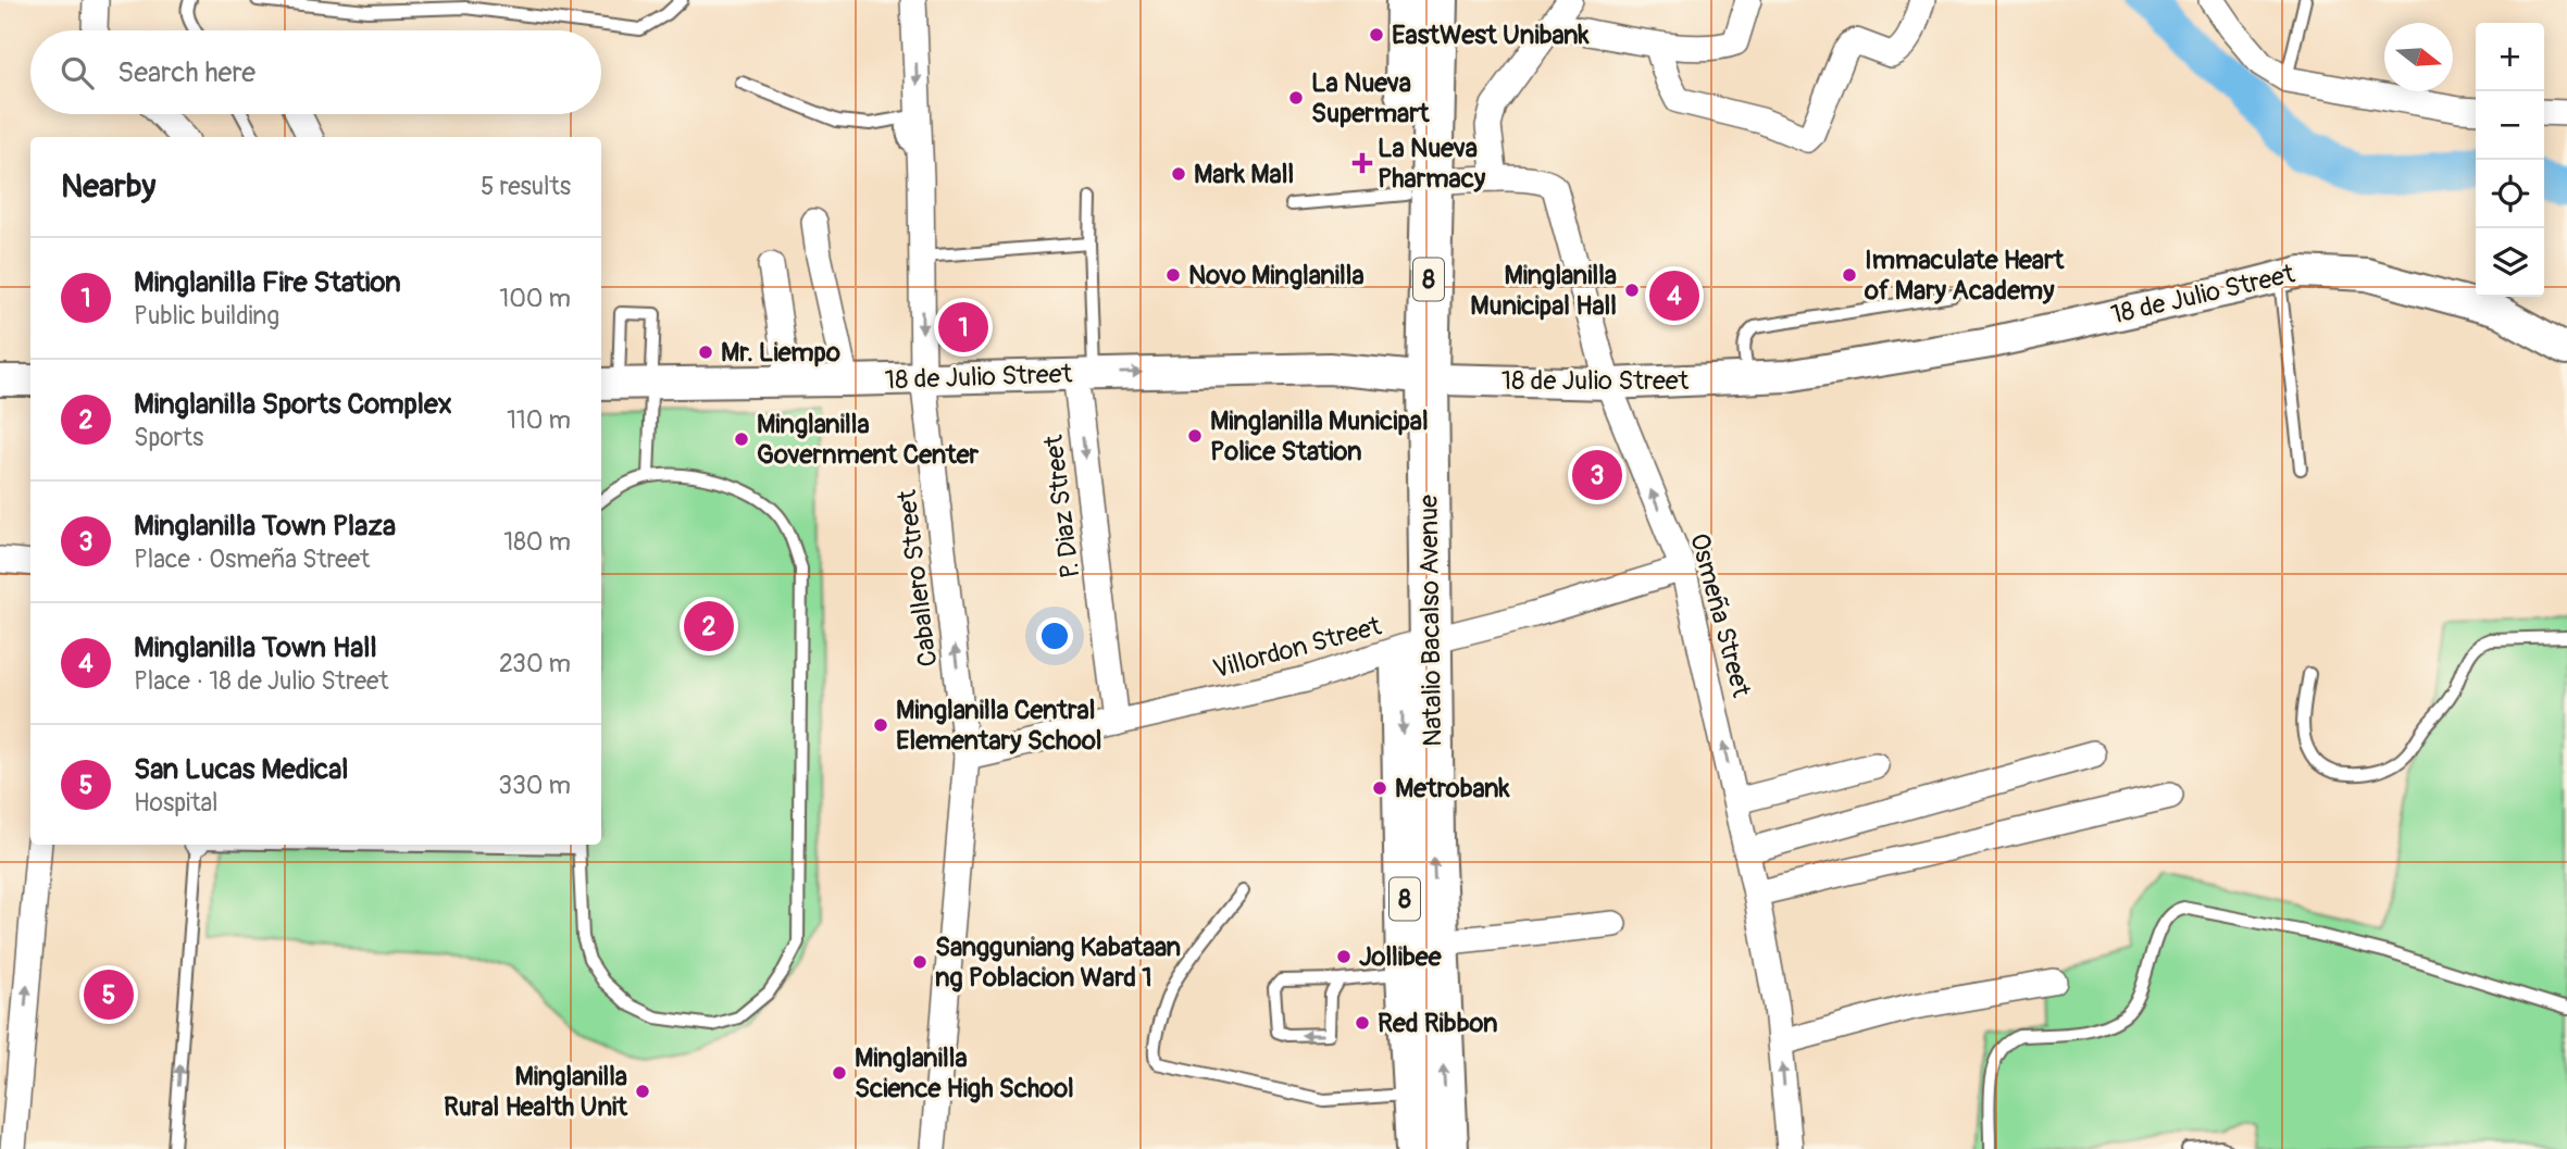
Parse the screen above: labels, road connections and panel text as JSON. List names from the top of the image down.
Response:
{
  "streets": {
    "highway": ["8", "Natalio Bacalso Avenue"],
    "street": [
      "18 de Julio Street",
      "P. Diaz Street",
      "Caballero Street",
      "Osmeña Street",
      "Villordon Street"
    ]
  },
  "crossings": [
    ["18 de Julio Street", "P. Diaz Street"],
    ["18 de Julio Street", "Caballero Street"],
    ["18 de Julio Street", "Osmeña Street"],
    ["18 de Julio Street", "Natalio Bacalso Avenue"],
    ["P. Diaz Street", "Villordon Street"],
    ["Caballero Street", "Villordon Street"],
    ["Osmeña Street", "Natalio Bacalso Avenue"],
    ["Osmeña Street", "Villordon Street"],
    ["Natalio Bacalso Avenue", "Villordon Street"]
  ],
  "one_way": ["P. Diaz Street", "Osmeña Street"],
  "places": {
    "other": [
      "EastWest Unibank",
      "La Nueva Supermart",
      "Mark Mall",
      "Novo Minglanilla",
      "Immaculate Heart of Mary Academy",
      "Minglanilla Municipal Hall",
      "Mr. Liempo",
      "Minglanilla Municipal Police Station",
      "Minglanilla Government Center",
      "Minglanilla Central Elementary School",
      "Metrobank",
      "Jollibee",
      "Sangguniang Kabataan ng Poblacion Ward 1",
      "Red Ribbon",
      "Minglanilla Science High School",
      "Minglanilla Rural Health Unit"
    ],
    "health": ["La Nueva Pharmacy"]
  },
  "north": "right",
  "page": {
    "map_buttons": ["+", "−"],
    "search": "Search here",
    "heading": ["Nearby", "5 results"],
    "list": [
      {
        "mark": "1",
        "name": "Minglanilla Fire Station",
        "note": "Public building",
        "value": "100 m"
      },
      {
        "mark": "2",
        "name": "Minglanilla Sports Complex",
        "note": "Sports",
        "value": "110 m"
      },
      {
        "mark": "3",
        "name": "Minglanilla Town Plaza",
        "note": "Place · Osmeña Street",
        "value": "180 m"
      },
      {
        "mark": "4",
        "name": "Minglanilla Town Hall",
        "note": "Place · 18 de Julio Street",
        "value": "230 m"
      },
      {
        "mark": "5",
        "name": "San Lucas Medical",
        "note": "Hospital",
        "value": "330 m"
      }
    ],
    "pins": [
      "4",
      "1",
      "3",
      "2",
      "5"
    ]
  }
}
